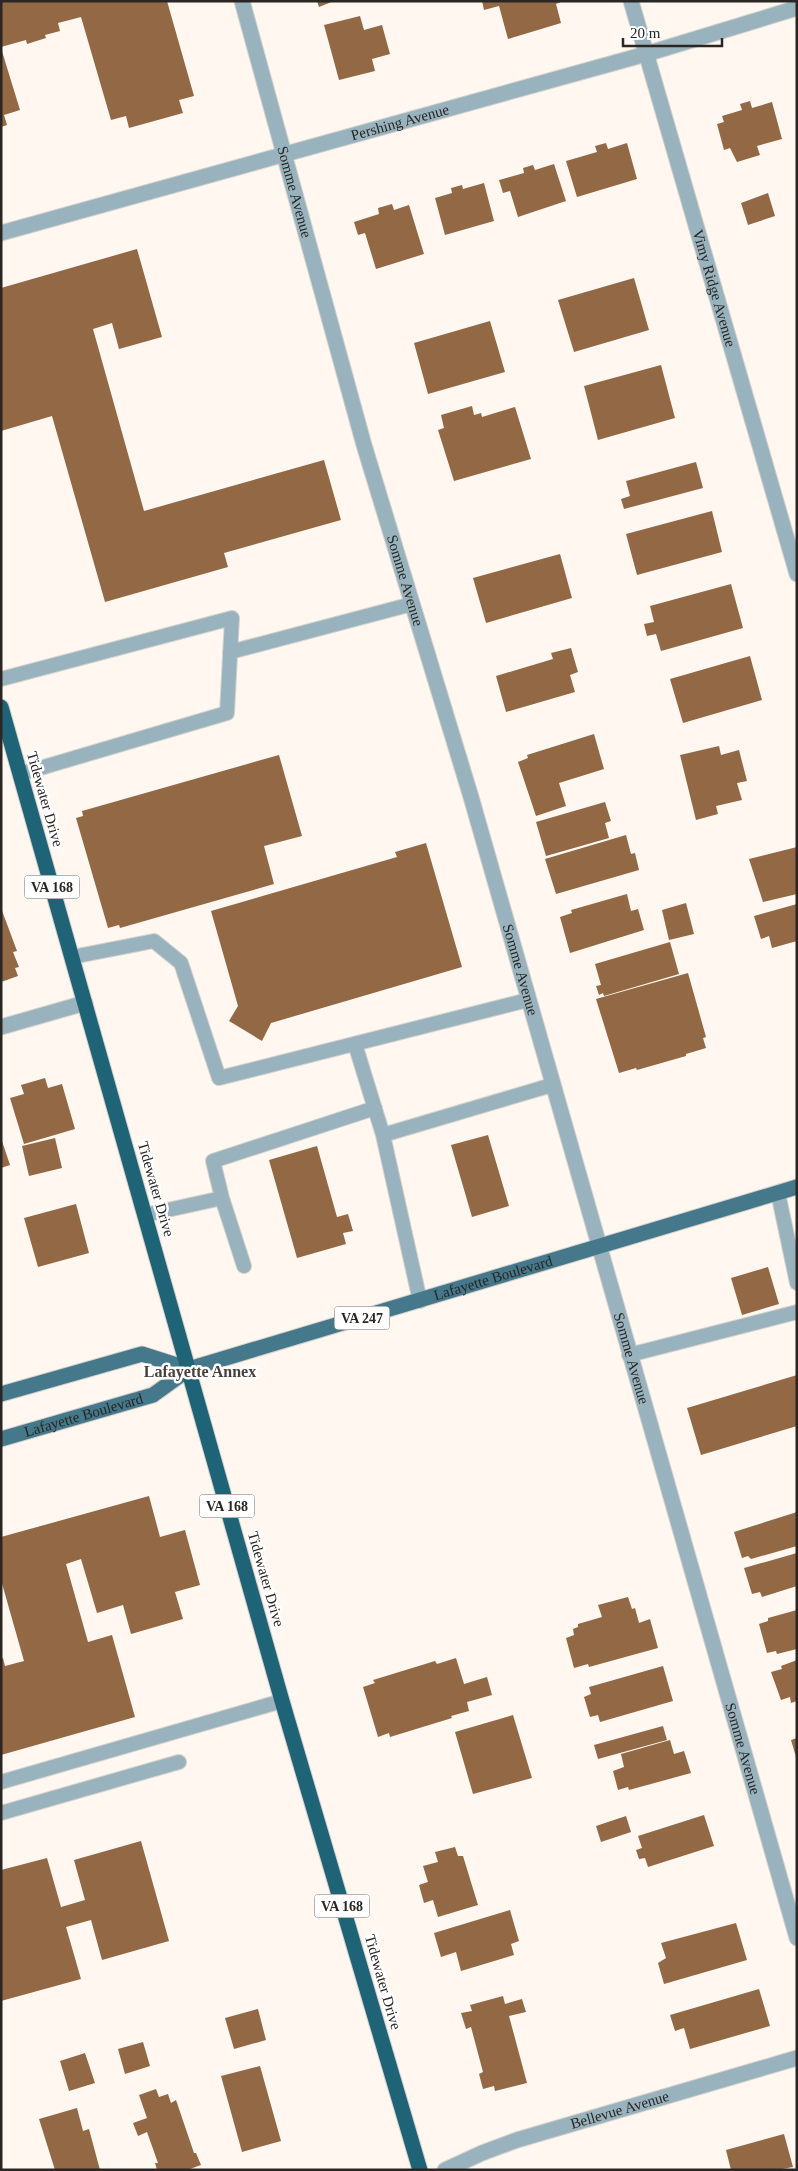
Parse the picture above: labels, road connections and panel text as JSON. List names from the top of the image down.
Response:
{
  "streets": {
    "highway": ["Tidewater Drive", "VA 168"],
    "main road": ["Lafayette Boulevard", "VA 247"],
    "street": [
      "Pershing Avenue",
      "Somme Avenue",
      "Vimy Ridge Avenue",
      "Bellevue Avenue"
    ]
  },
  "crossings": [
    ["Pershing Avenue", "Somme Avenue"],
    ["Pershing Avenue", "Vimy Ridge Avenue"],
    ["Somme Avenue", "Lafayette Boulevard"],
    ["Tidewater Drive", "Lafayette Boulevard"]
  ],
  "districts": ["Lafayette Annex"],
  "scale_bar": "20 m"
}
